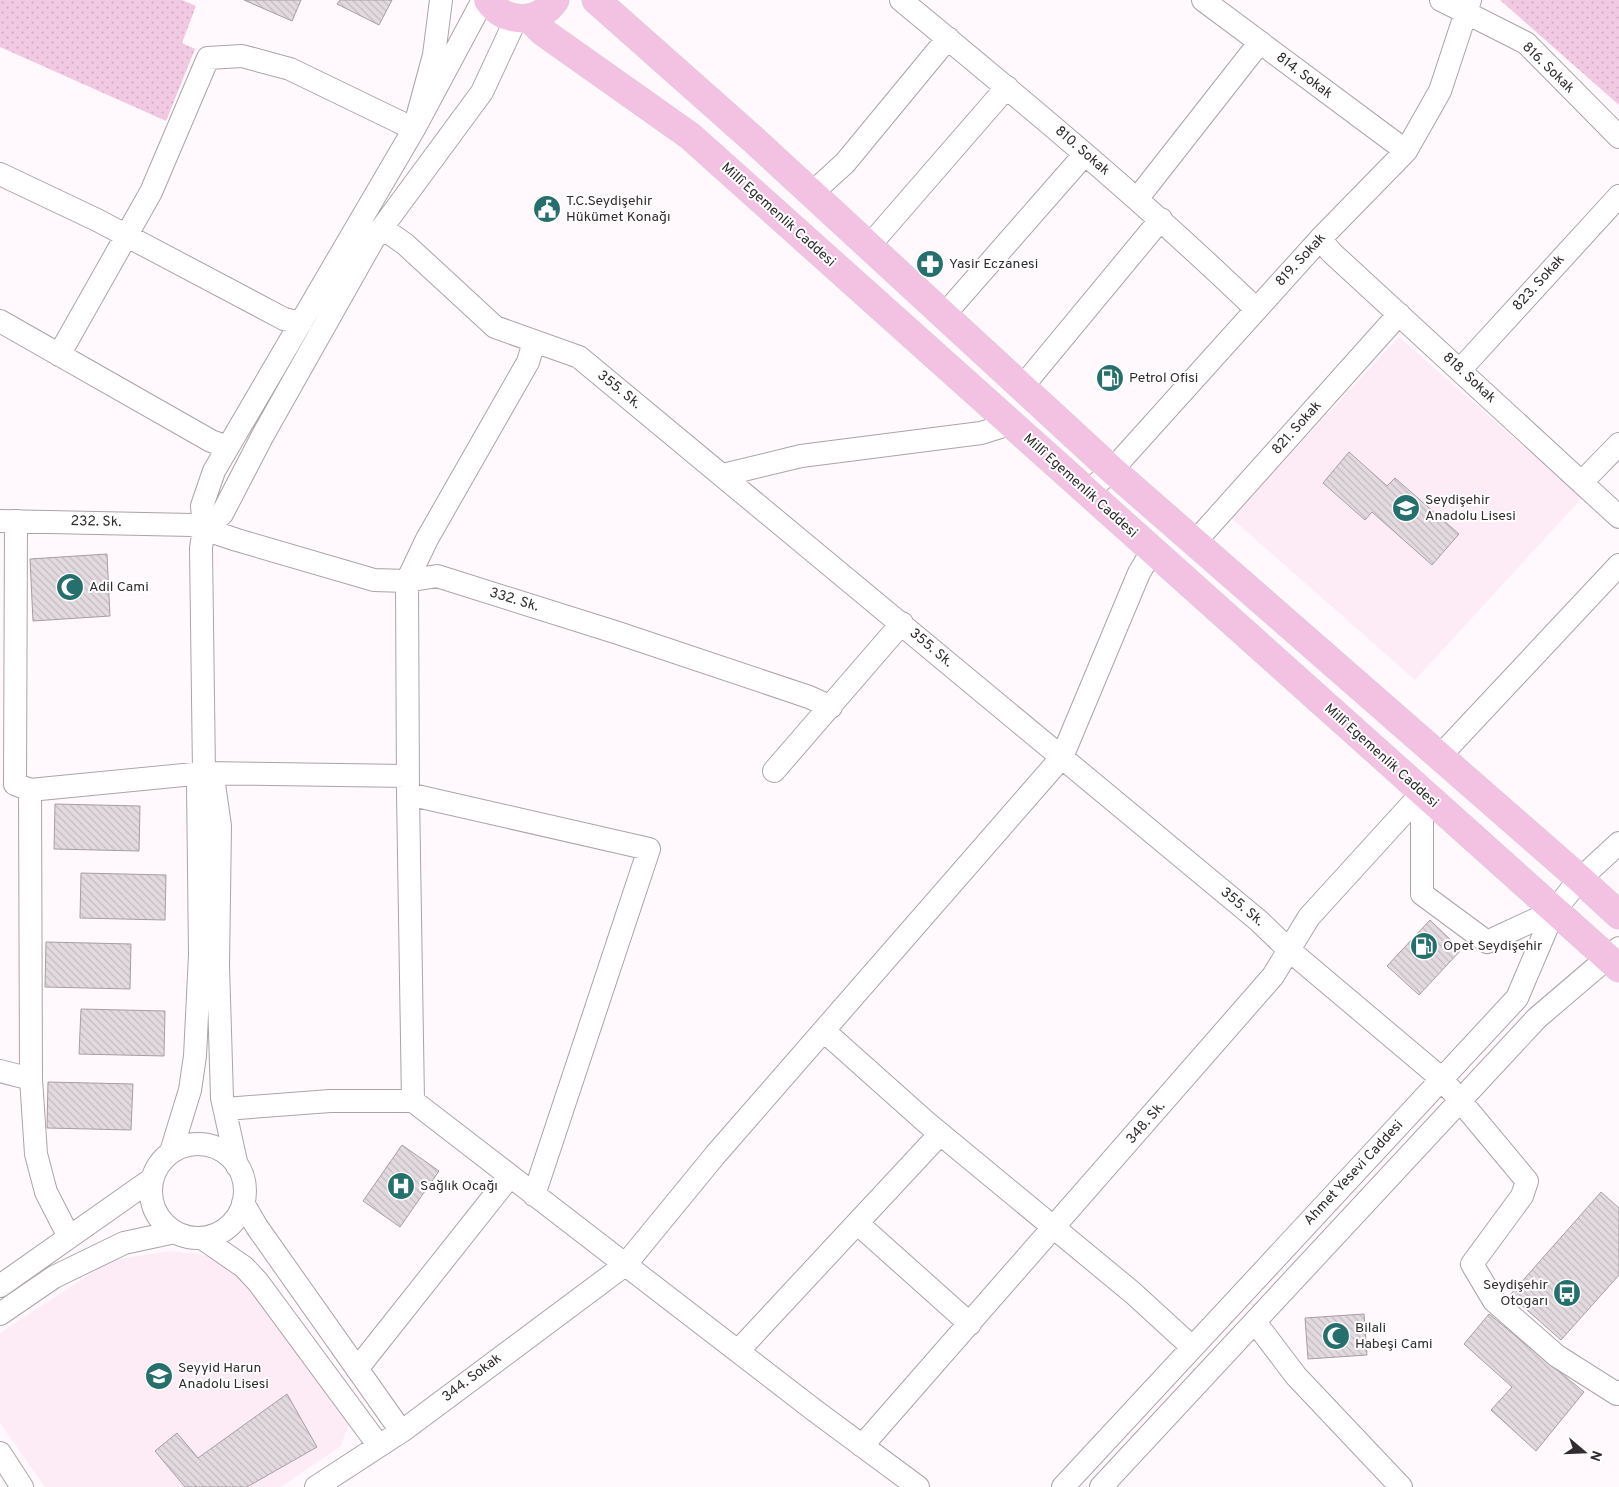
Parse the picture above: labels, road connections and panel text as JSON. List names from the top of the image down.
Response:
{
  "streets": {
    "main road": ["Millî Egemenlik Caddesi"],
    "street": [
      "816. Sokak",
      "814. Sokak",
      "810. Sokak",
      "819. Sokak",
      "823. Sokak",
      "818. Sokak",
      "355. Sk.",
      "821. Sokak",
      "232. Sk.",
      "332. Sk.",
      "348. Sk.",
      "Ahmet Yesevi Caddesi",
      "344. Sokak"
    ]
  },
  "crossings": [
    ["816. Sokak", "819. Sokak"],
    ["814. Sokak", "819. Sokak"],
    ["810. Sokak", "819. Sokak"],
    ["Millî Egemenlik Caddesi", "819. Sokak"],
    ["Millî Egemenlik Caddesi", "348. Sk."],
    ["Millî Egemenlik Caddesi", "Ahmet Yesevi Caddesi"],
    ["Millî Egemenlik Caddesi", "344. Sokak"],
    ["819. Sokak", "818. Sokak"],
    ["823. Sokak", "818. Sokak"],
    ["818. Sokak", "821. Sokak"],
    ["355. Sk.", "348. Sk."],
    ["355. Sk.", "Ahmet Yesevi Caddesi"],
    ["355. Sk.", "344. Sokak"],
    ["232. Sk.", "332. Sk."]
  ],
  "places": {
    "public building": ["T.C.Seydişehir Hükümet Konağı"],
    "pharmacy": ["Yasir Eczanesi"],
    "fuel station": ["Petrol Ofisi", "Opet Seydişehir"],
    "school or university": ["Seydişehir Anadolu Lisesi", "Seyyid Harun Anadolu Lisesi"],
    "mosque": ["Adil Cami", "Bilali Habeşi Cami"],
    "hospital": ["Sağlık Ocağı"],
    "bus stop": ["Seydişehir Otogarı"]
  },
  "north": "right"
}
